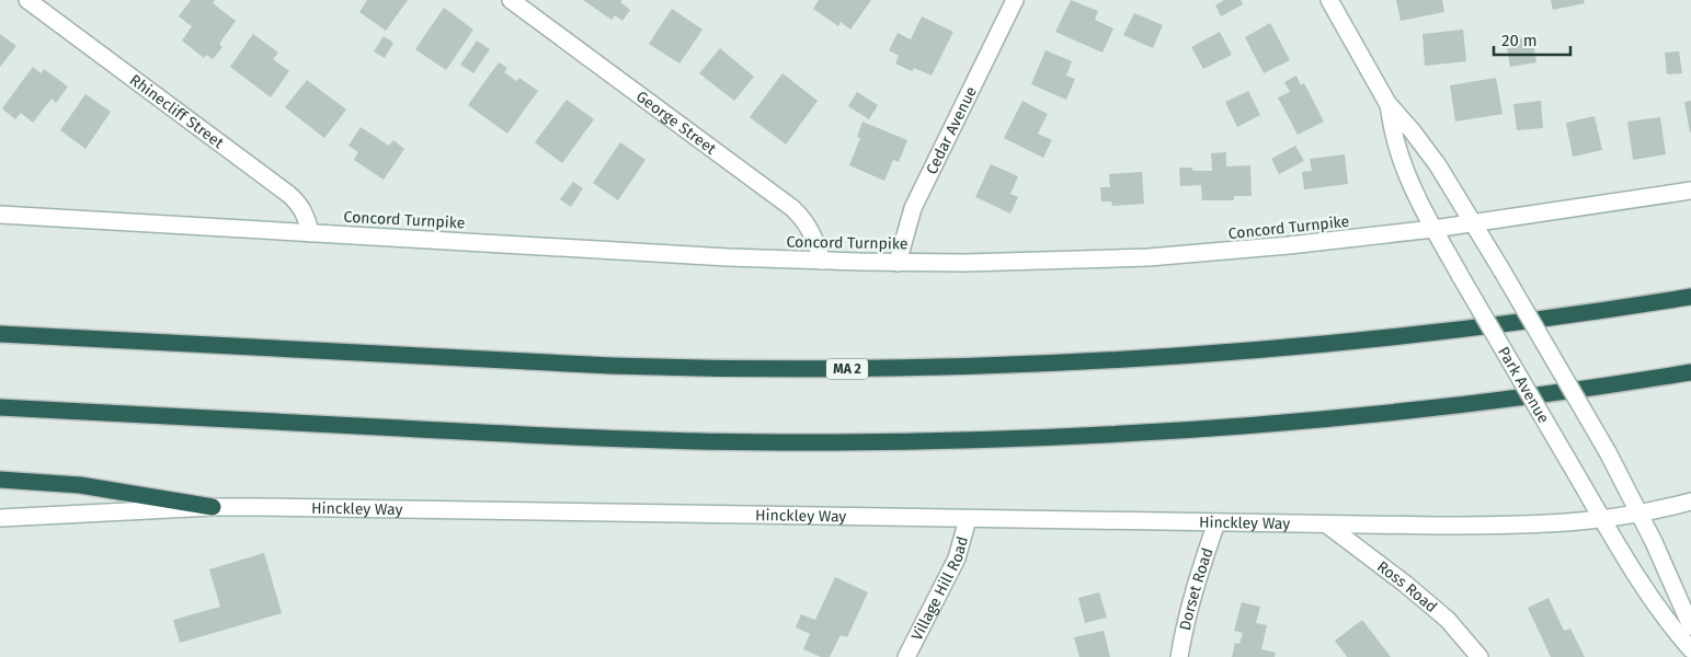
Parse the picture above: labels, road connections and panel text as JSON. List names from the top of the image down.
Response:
{
  "streets": {
    "highway": ["MA 2"],
    "main road": [
      "Rhinecliff Street",
      "George Street",
      "Cedar Avenue",
      "Concord Turnpike",
      "Park Avenue",
      "Hinckley Way",
      "Ross Road",
      "Village Hill Road",
      "Dorset Road"
    ]
  },
  "crossings": [
    ["Rhinecliff Street", "Concord Turnpike"],
    ["George Street", "Concord Turnpike"],
    ["Cedar Avenue", "Concord Turnpike"],
    ["Concord Turnpike", "Park Avenue"],
    ["Park Avenue", "Hinckley Way"],
    ["Hinckley Way", "Ross Road"],
    ["Hinckley Way", "Village Hill Road"],
    ["Hinckley Way", "Dorset Road"]
  ],
  "scale_bar": "20 m"
}
